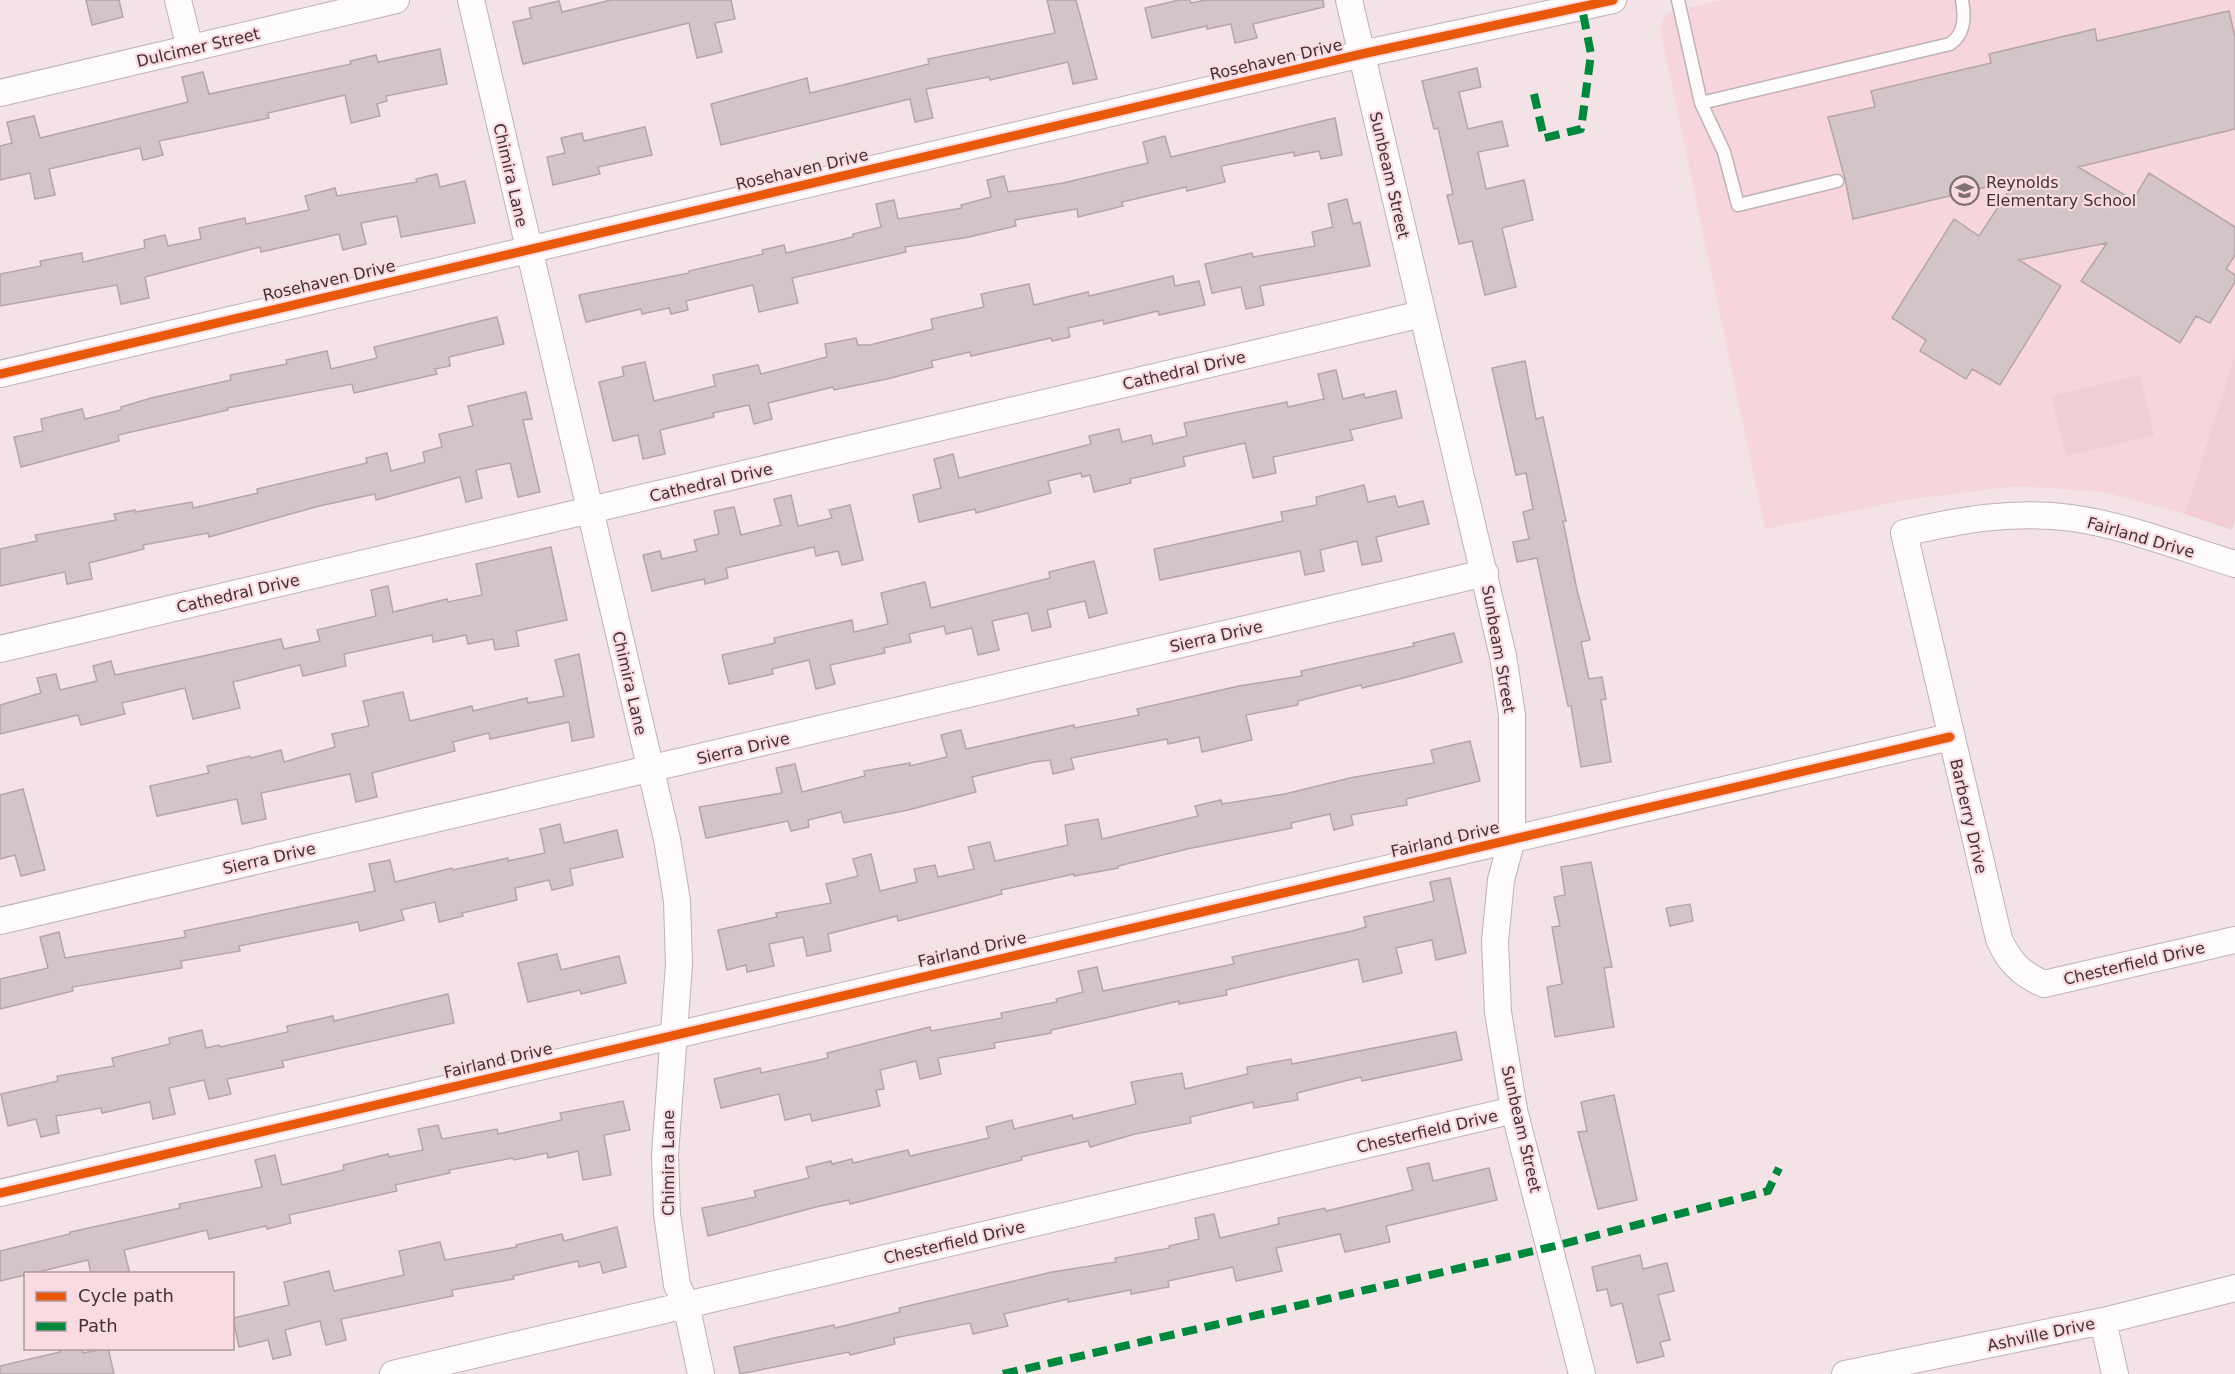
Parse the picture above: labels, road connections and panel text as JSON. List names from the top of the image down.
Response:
{
  "streets": {
    "street": [
      "Dulcimer Street",
      "Rosehaven Drive",
      "Chimira Lane",
      "Sunbeam Street",
      "Cathedral Drive",
      "Fairland Drive",
      "Sierra Drive",
      "Barberry Drive",
      "Chesterfield Drive",
      "Ashville Drive"
    ]
  },
  "crossings": [
    ["Rosehaven Drive", "Chimira Lane"],
    ["Rosehaven Drive", "Sunbeam Street"],
    ["Chimira Lane", "Cathedral Drive"],
    ["Chimira Lane", "Fairland Drive"],
    ["Chimira Lane", "Sierra Drive"],
    ["Chimira Lane", "Chesterfield Drive"],
    ["Sunbeam Street", "Cathedral Drive"],
    ["Sunbeam Street", "Fairland Drive"],
    ["Sunbeam Street", "Sierra Drive"],
    ["Sunbeam Street", "Chesterfield Drive"],
    ["Fairland Drive", "Barberry Drive"],
    ["Barberry Drive", "Chesterfield Drive"]
  ],
  "places": {
    "school or university": ["Reynolds Elementary School"]
  },
  "legend": ["Cycle path", "Path"]
}
